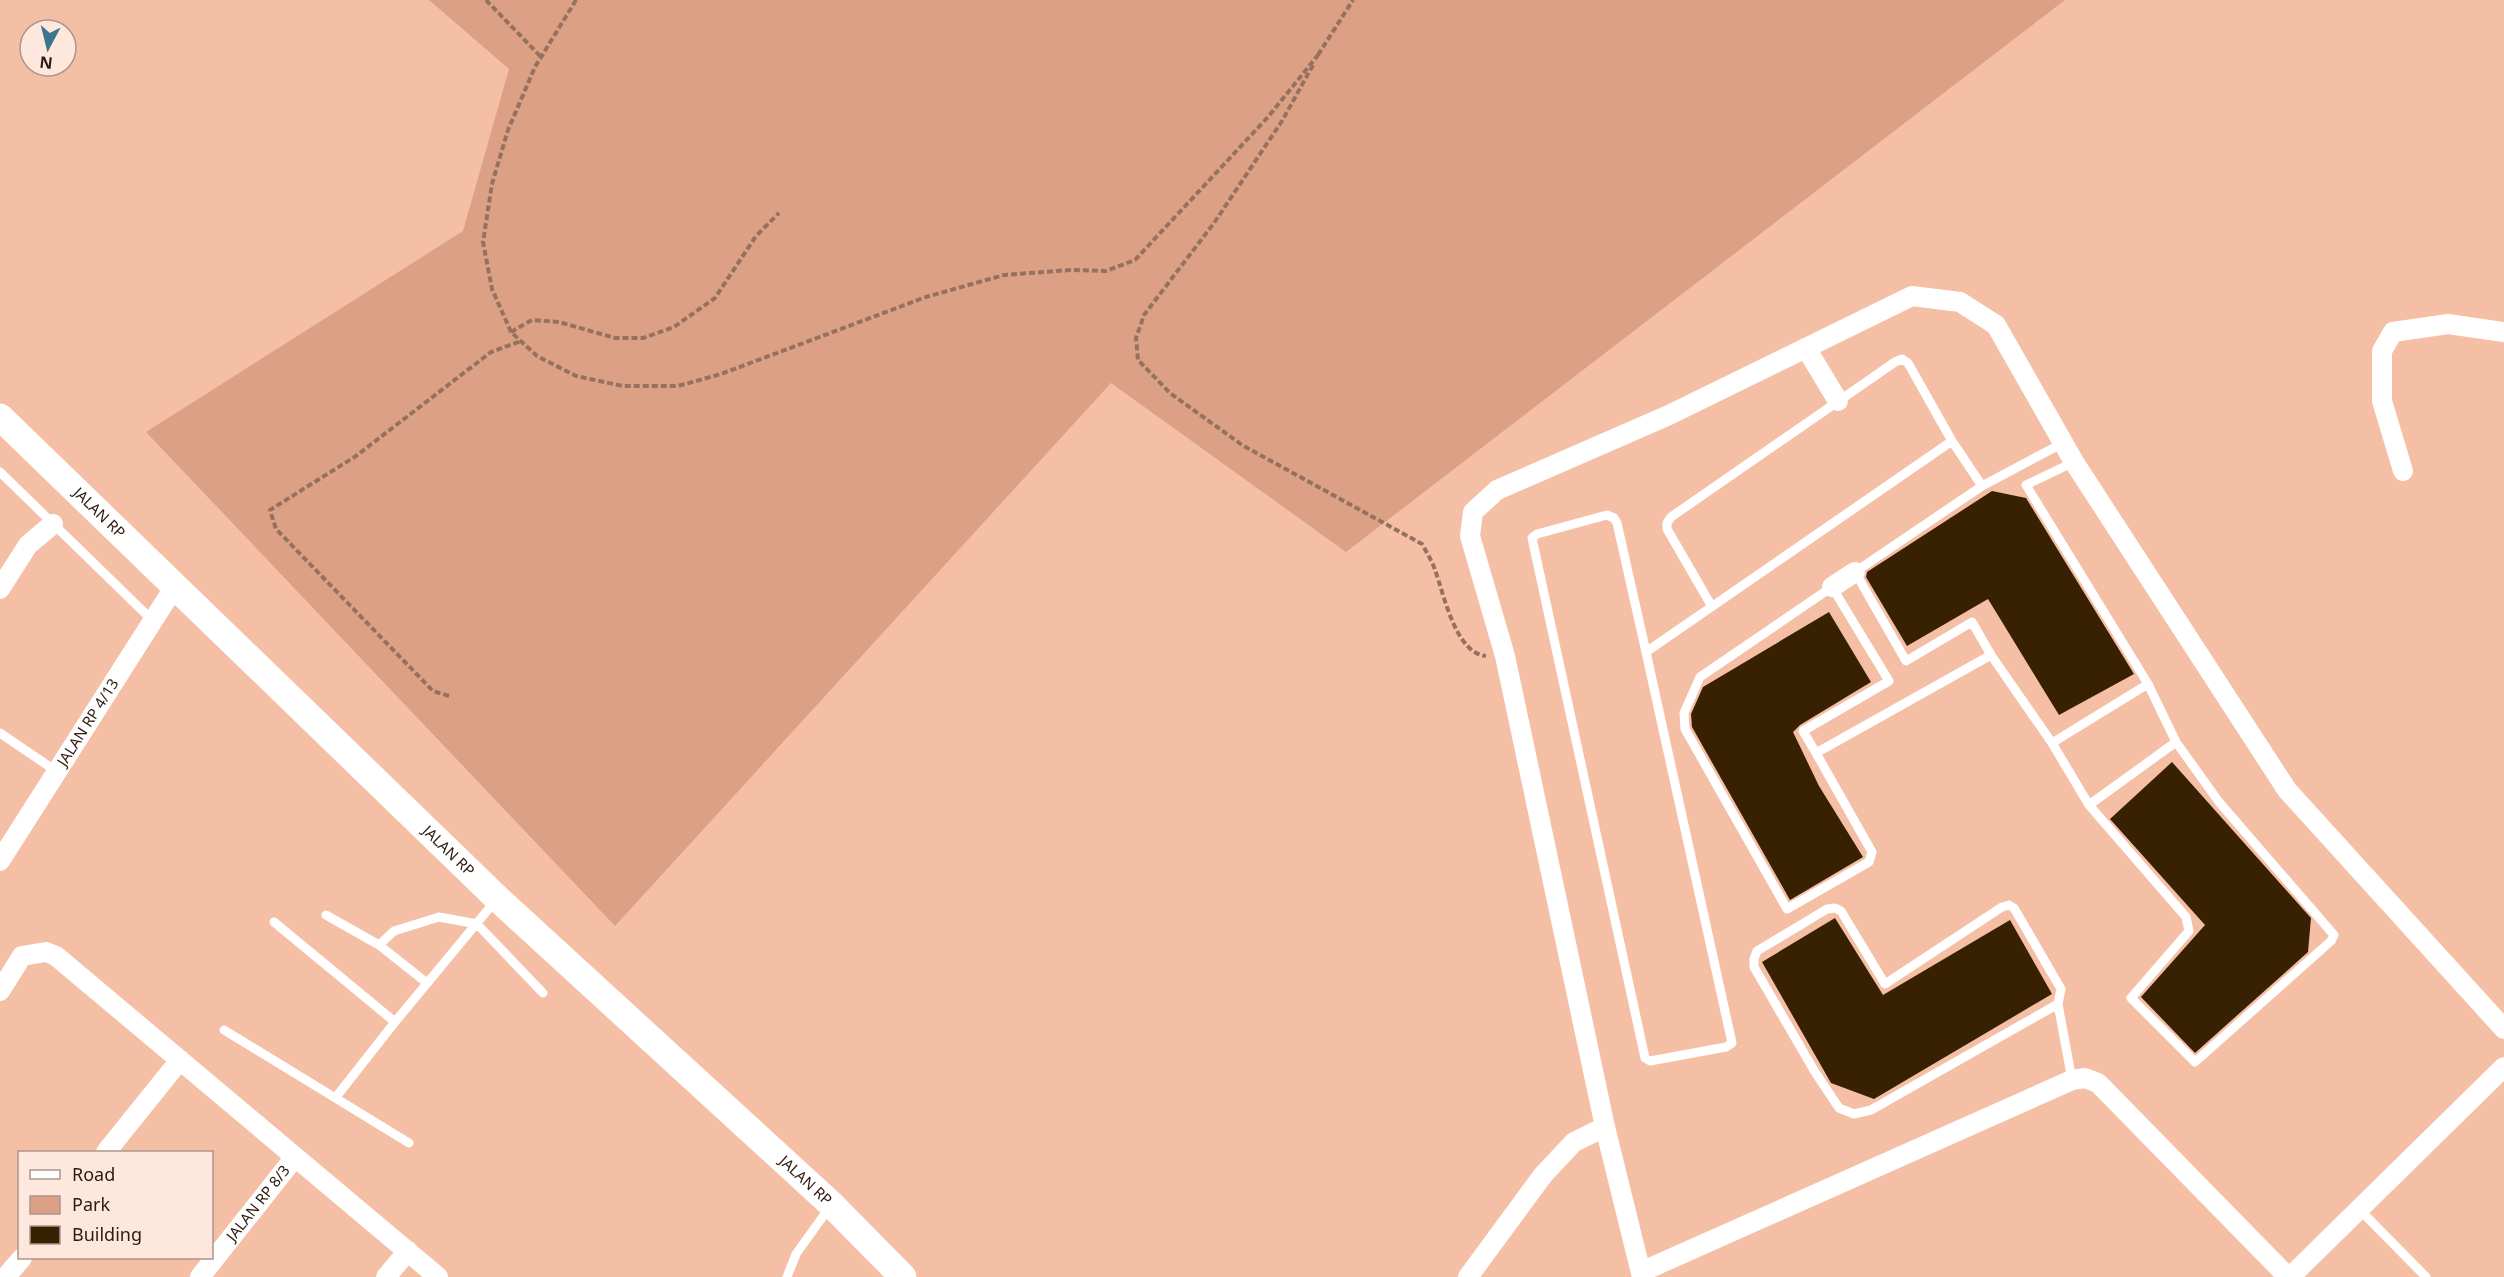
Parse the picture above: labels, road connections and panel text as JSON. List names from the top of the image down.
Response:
{
  "streets": {
    "street": ["JALAN RP", "JALAN RP 4/13", "JALAN RP 8/3"]
  },
  "crossings": [
    ["JALAN RP", "JALAN RP 4/13"]
  ],
  "legend": ["Road", "Park", "Building"],
  "north": "bottom"
}
